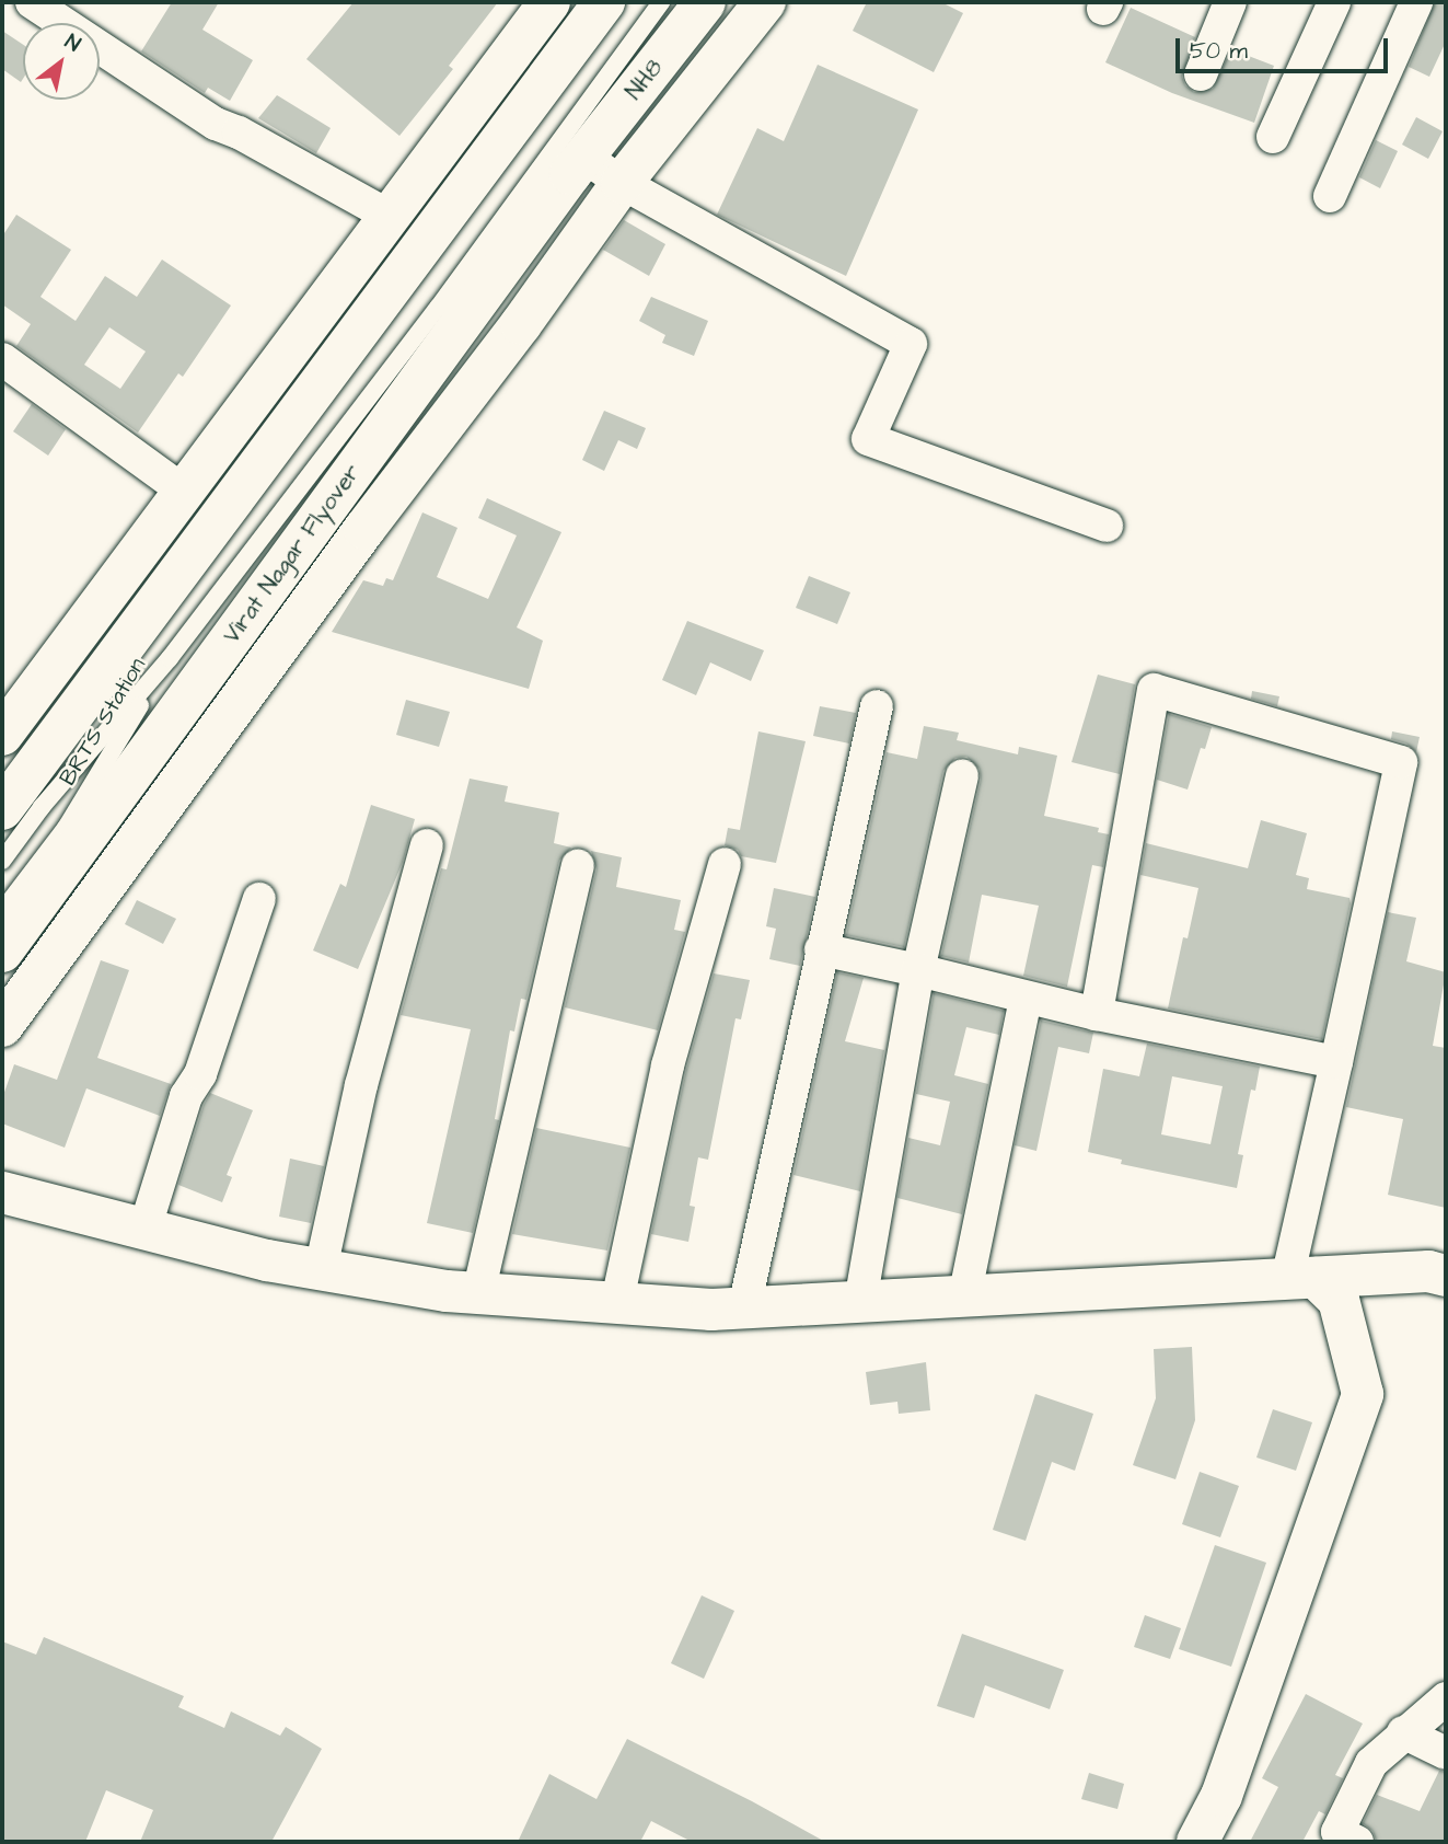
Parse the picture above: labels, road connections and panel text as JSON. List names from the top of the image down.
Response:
{
  "streets": {
    "main road": ["NH8", "Virat Nagar Flyover"],
    "lane": ["BRTS Station"]
  },
  "crossings": [
    ["NH8", "Virat Nagar Flyover"]
  ],
  "scale_bar": "50 m",
  "north": "top right"
}
